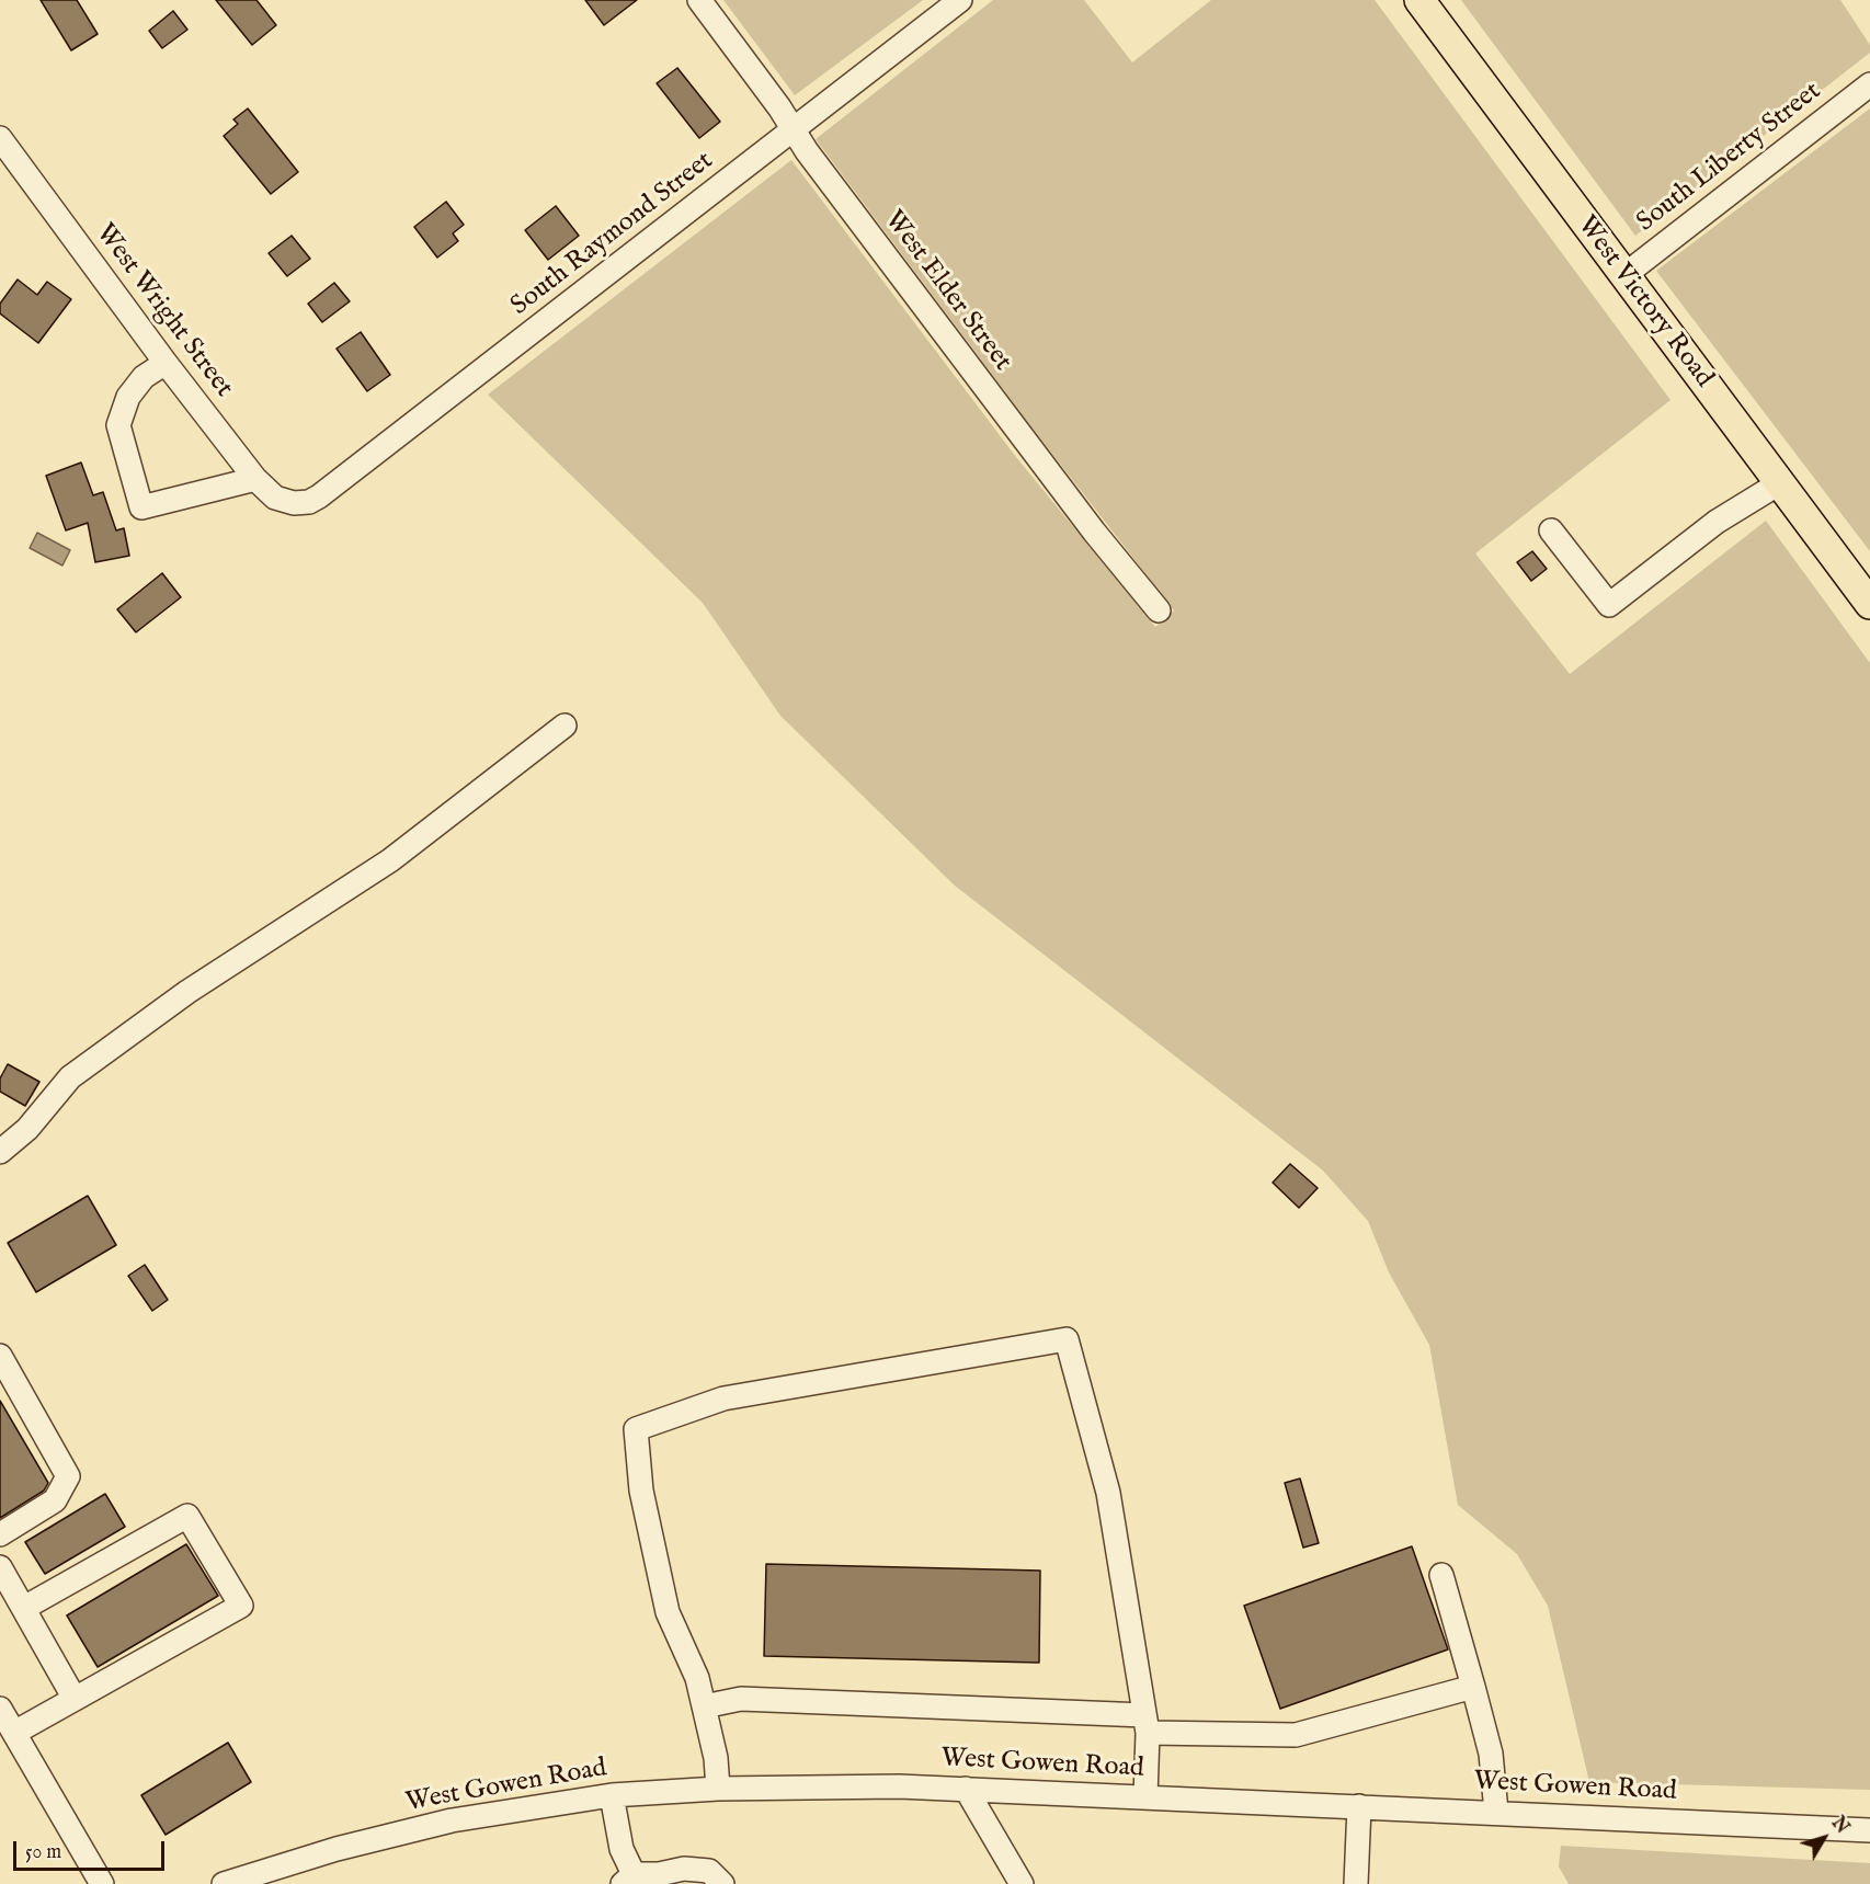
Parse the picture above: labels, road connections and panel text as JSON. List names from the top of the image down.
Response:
{
  "streets": {
    "main road": ["West Victory Road"],
    "street": [
      "South Liberty Street",
      "South Raymond Street",
      "West Elder Street",
      "West Wright Street",
      "West Gowen Road"
    ]
  },
  "crossings": [
    ["South Liberty Street", "West Victory Road"],
    ["South Raymond Street", "West Elder Street"],
    ["South Raymond Street", "West Wright Street"]
  ],
  "scale_bar": "50 m",
  "north": "top right"
}
